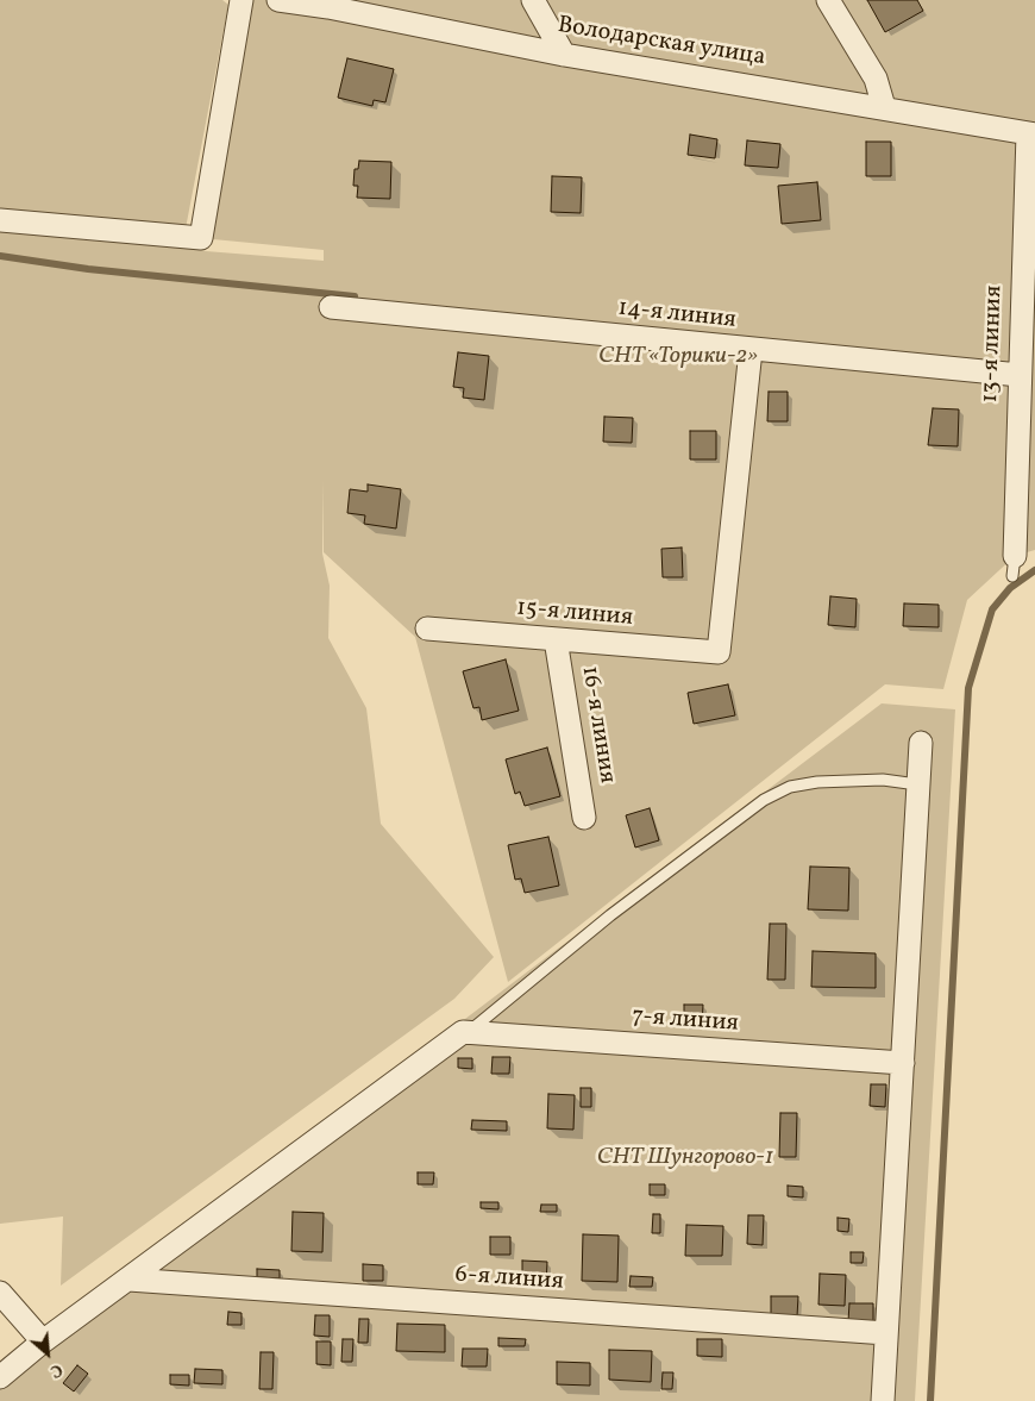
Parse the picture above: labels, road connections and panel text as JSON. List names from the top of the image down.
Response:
{
  "streets": {
    "street": [
      "Володарская улица",
      "14-я линия",
      "13-я линия",
      "15-я линия",
      "16-я линия",
      "7-я линия",
      "6-я линия"
    ]
  },
  "crossings": [
    ["Володарская улица", "13-я линия"],
    ["14-я линия", "13-я линия"],
    ["14-я линия", "15-я линия"],
    ["15-я линия", "16-я линия"]
  ],
  "parks": ["СНТ «Торики-2»", "СНТ Шунгорово-1"],
  "north": "bottom right"
}
